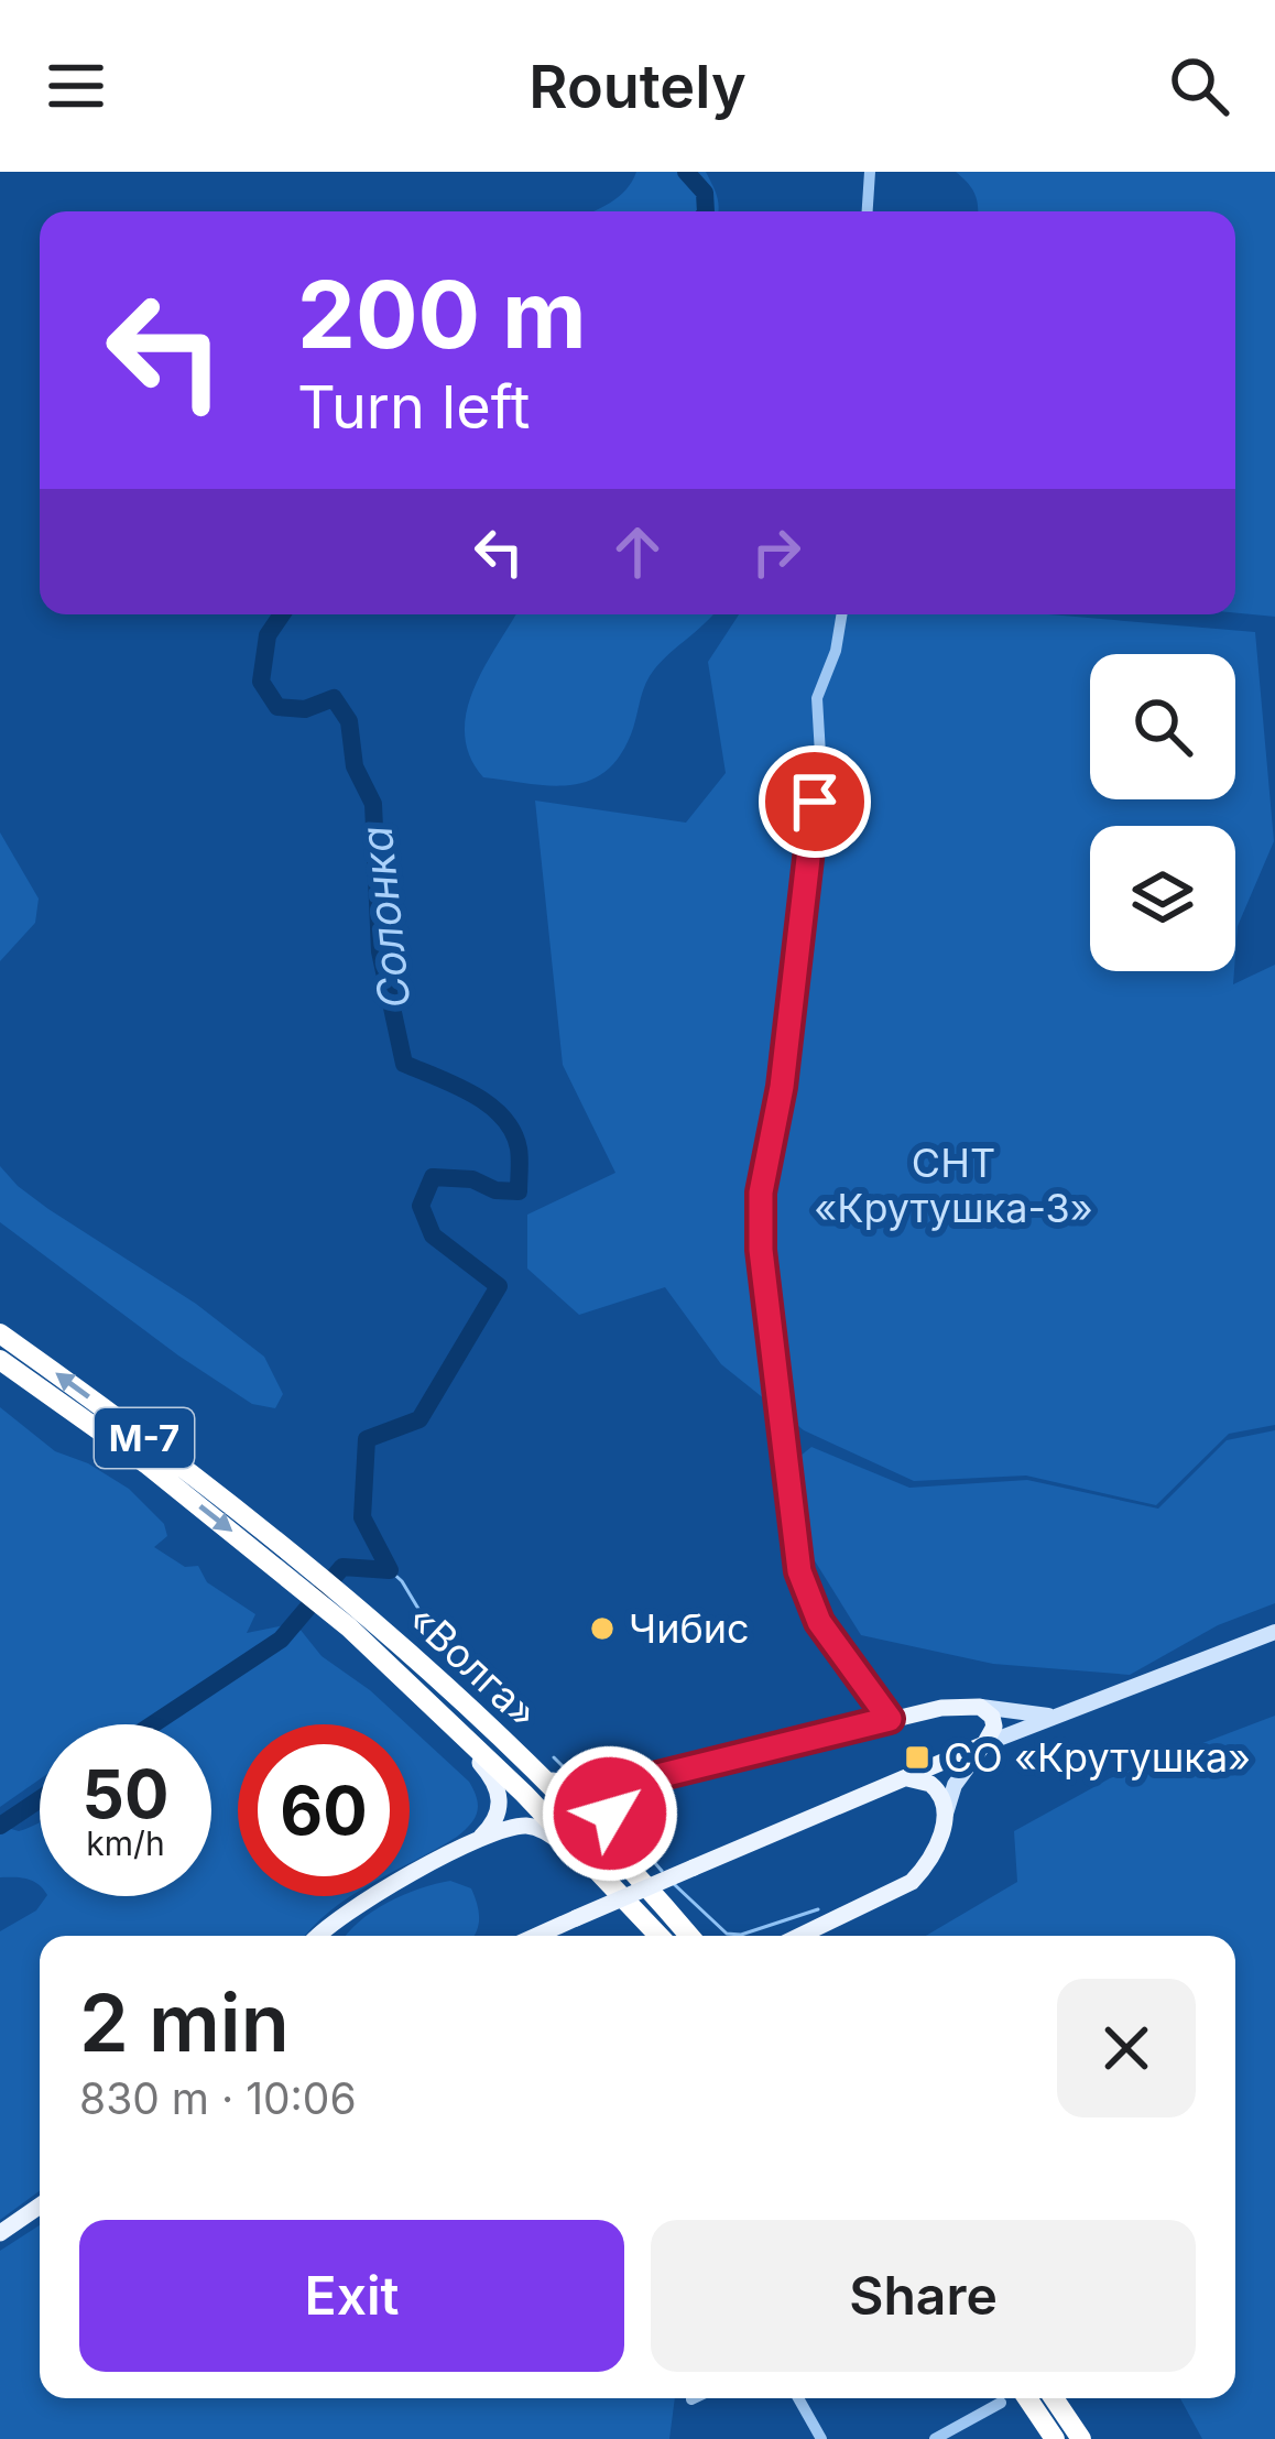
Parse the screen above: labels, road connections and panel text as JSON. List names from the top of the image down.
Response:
{
  "streets": {
    "highway": ["М-7", "«Волга»"]
  },
  "crossings": [
    ["М-7", "«Волга»"]
  ],
  "water": ["Солонка"],
  "parks": ["СНТ «Крутушка-3»"],
  "places": {
    "other": ["Чибис"],
    "transit": ["СО «Крутушка»"]
  },
  "page": {
    "header": "Routely",
    "turn": ["200 m", "Turn left"],
    "speed": "50 km/h",
    "limit": "60",
    "heading": ["2 min", "830 m · 10:06"],
    "buttons": ["Exit", "Share"]
  }
}
